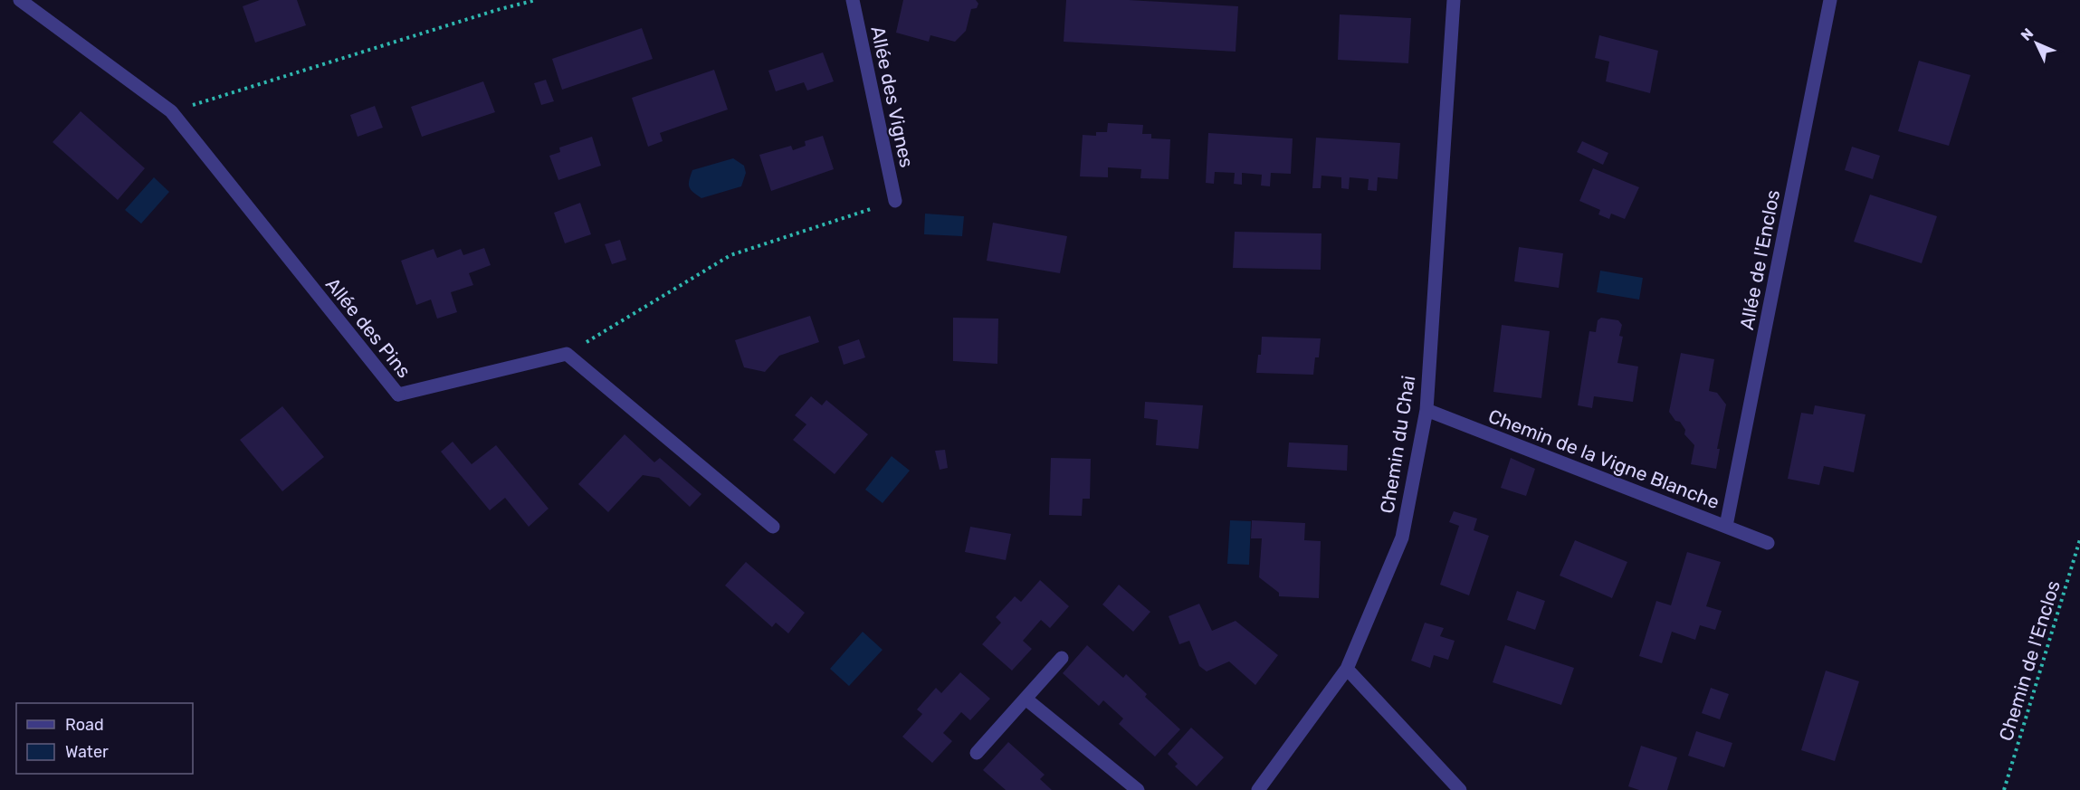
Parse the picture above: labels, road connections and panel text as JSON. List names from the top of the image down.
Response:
{
  "streets": {
    "street": [
      "Allée des Vignes",
      "Allée de l'Enclos",
      "Allée des Pins",
      "Chemin du Chai",
      "Chemin de la Vigne Blanche"
    ],
    "path": ["Chemin de l'Enclos"]
  },
  "crossings": [
    ["Allée de l'Enclos", "Chemin de la Vigne Blanche"],
    ["Chemin du Chai", "Chemin de la Vigne Blanche"]
  ],
  "legend": ["Road", "Water"],
  "north": "top left"
}
